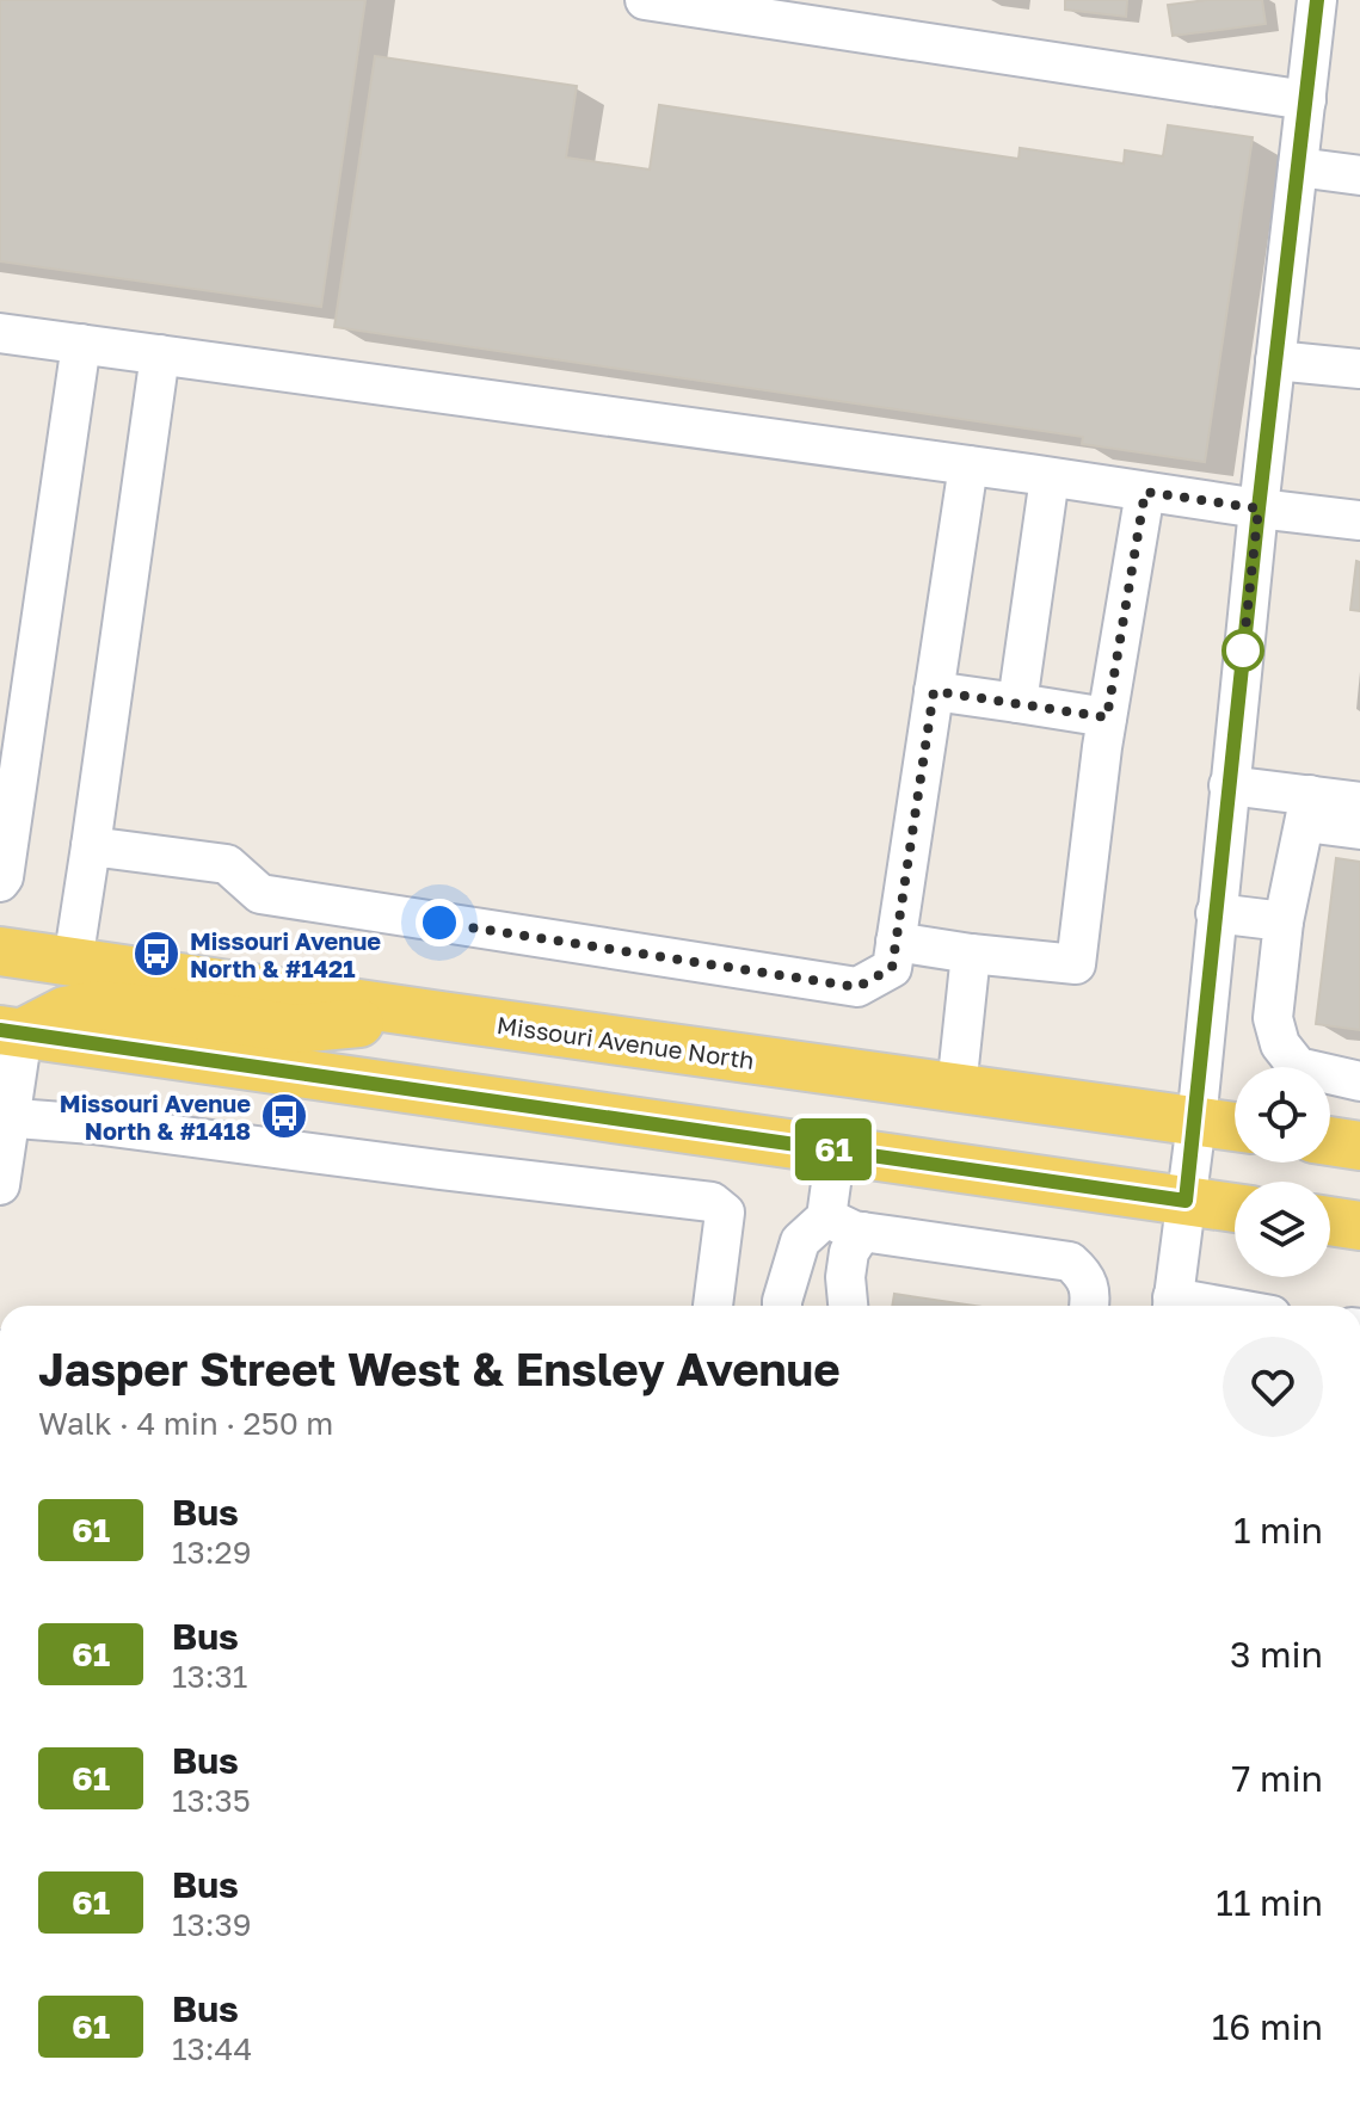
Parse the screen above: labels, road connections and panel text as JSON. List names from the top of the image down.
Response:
{
  "streets": {
    "main road": ["Missouri Avenue North"]
  },
  "places": {
    "bus stop": ["Missouri Avenue North & #1421", "Missouri Avenue North & #1418"]
  },
  "lines": ["bus line 61"],
  "page": {
    "on_map": "61",
    "heading": ["Jasper Street West & Ensley Avenue", "Walk · 4 min · 250 m"],
    "list": [
      {
        "mark": "61",
        "name": "Bus",
        "note": "13:29",
        "value": "1 min"
      },
      {
        "mark": "61",
        "name": "Bus",
        "note": "13:31",
        "value": "3 min"
      },
      {
        "mark": "61",
        "name": "Bus",
        "note": "13:35",
        "value": "7 min"
      },
      {
        "mark": "61",
        "name": "Bus",
        "note": "13:39",
        "value": "11 min"
      },
      {
        "mark": "61",
        "name": "Bus",
        "note": "13:44",
        "value": "16 min"
      }
    ]
  }
}
